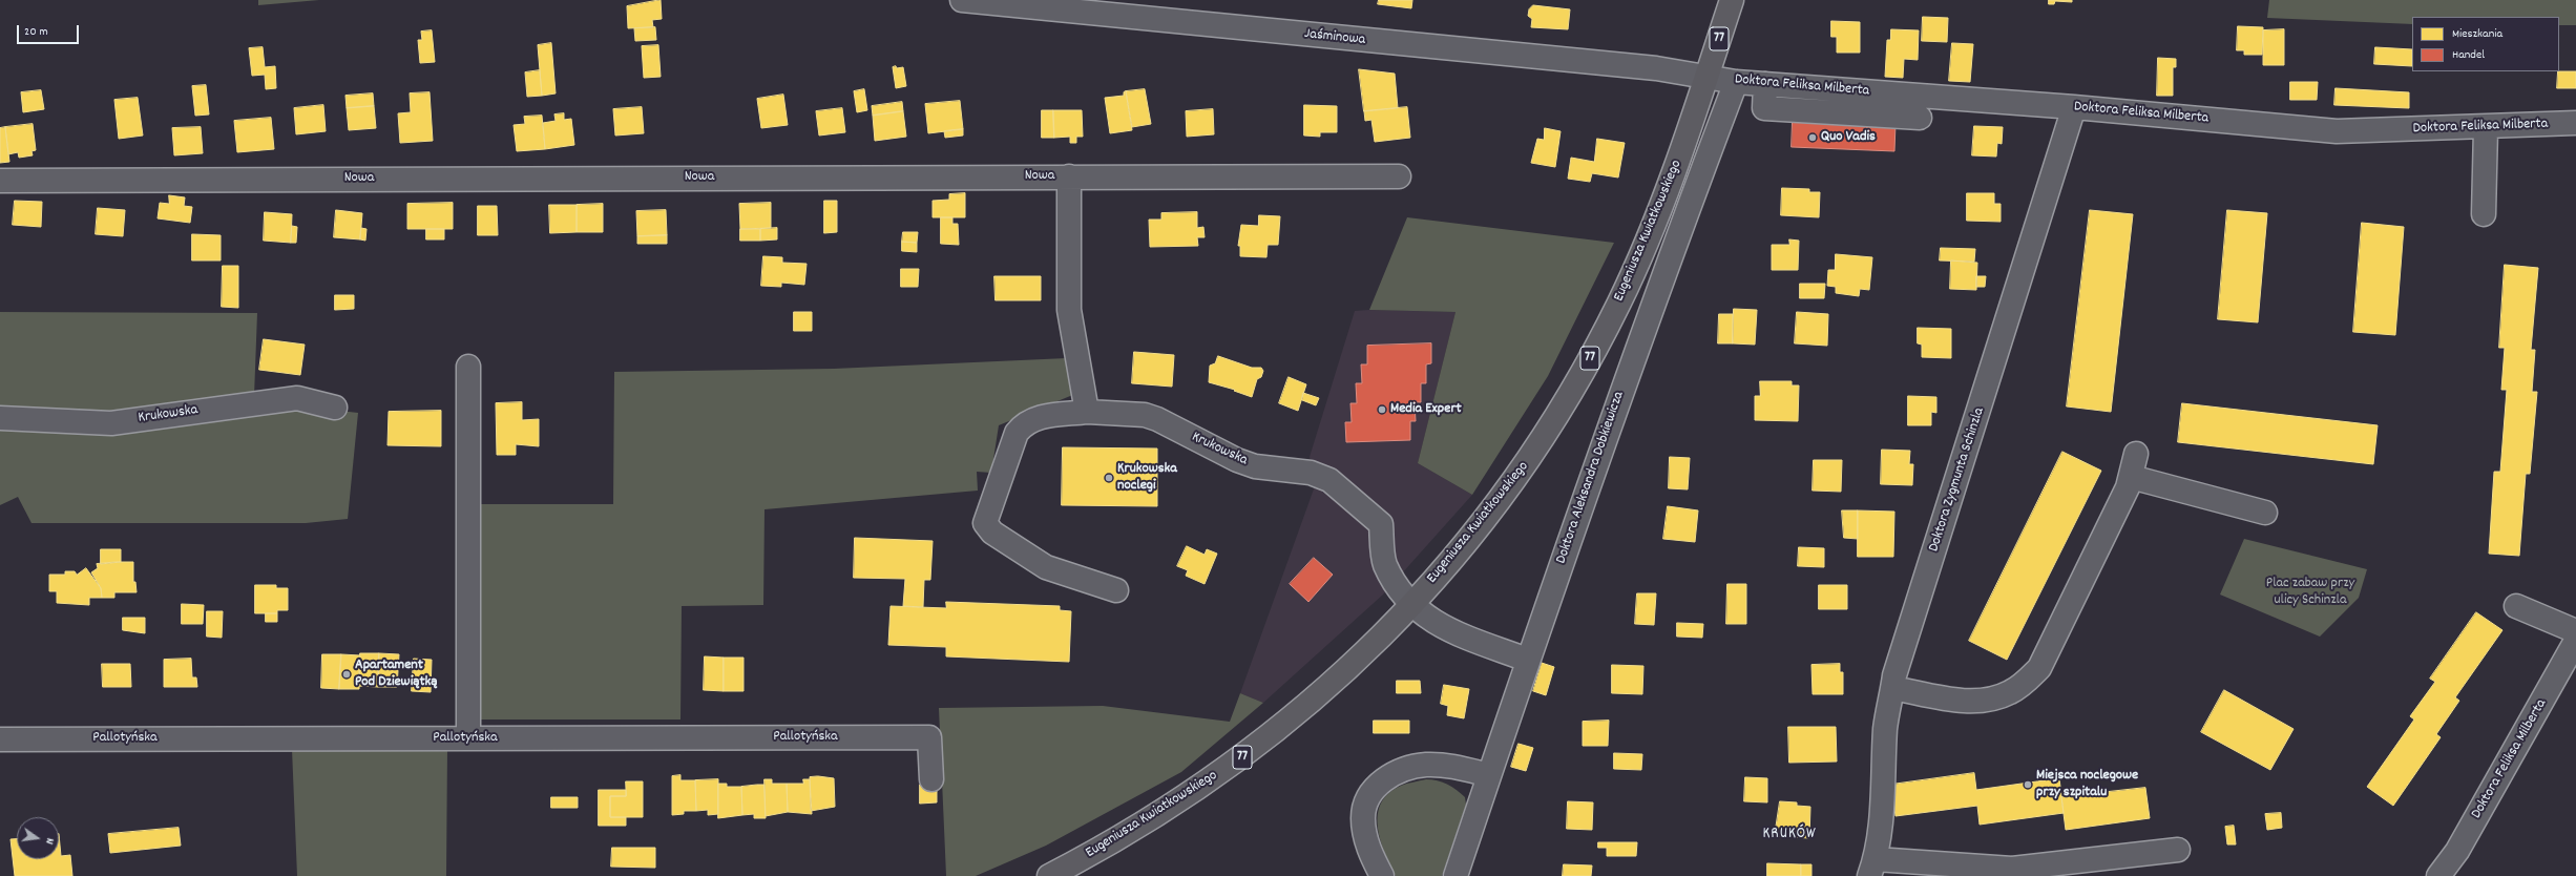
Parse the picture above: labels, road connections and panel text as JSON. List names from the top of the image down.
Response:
{
  "streets": {
    "main road": ["77", "Eugeniusza Kwiatkowskiego"],
    "street": [
      "Jaśminowa",
      "Doktora Feliksa Milberta",
      "Nowa",
      "Krukowska",
      "Doktora Aleksandra Dobkiewicza",
      "Doktora Zygmunta Schinzla",
      "Pallotyńska"
    ]
  },
  "crossings": [
    ["Jaśminowa", "Doktora Feliksa Milberta"],
    ["Jaśminowa", "Eugeniusza Kwiatkowskiego"],
    ["Doktora Feliksa Milberta", "Eugeniusza Kwiatkowskiego"],
    ["Doktora Feliksa Milberta", "Doktora Aleksandra Dobkiewicza"],
    ["Doktora Feliksa Milberta", "Doktora Zygmunta Schinzla"],
    ["Eugeniusza Kwiatkowskiego", "Krukowska"],
    ["Krukowska", "Doktora Aleksandra Dobkiewicza"]
  ],
  "districts": ["KRUKÓW"],
  "parks": ["Plac zabaw przy ulicy Schinzla"],
  "places": [
    "Quo Vadis",
    "Media Expert",
    "Krukowska noclegi",
    "Apartament Pod Dziewiątką",
    "Miejsca noclegowe przy szpitalu"
  ],
  "legend": ["Mieszkania", "Handel"],
  "scale_bar": "20 m",
  "north": "right"
}
